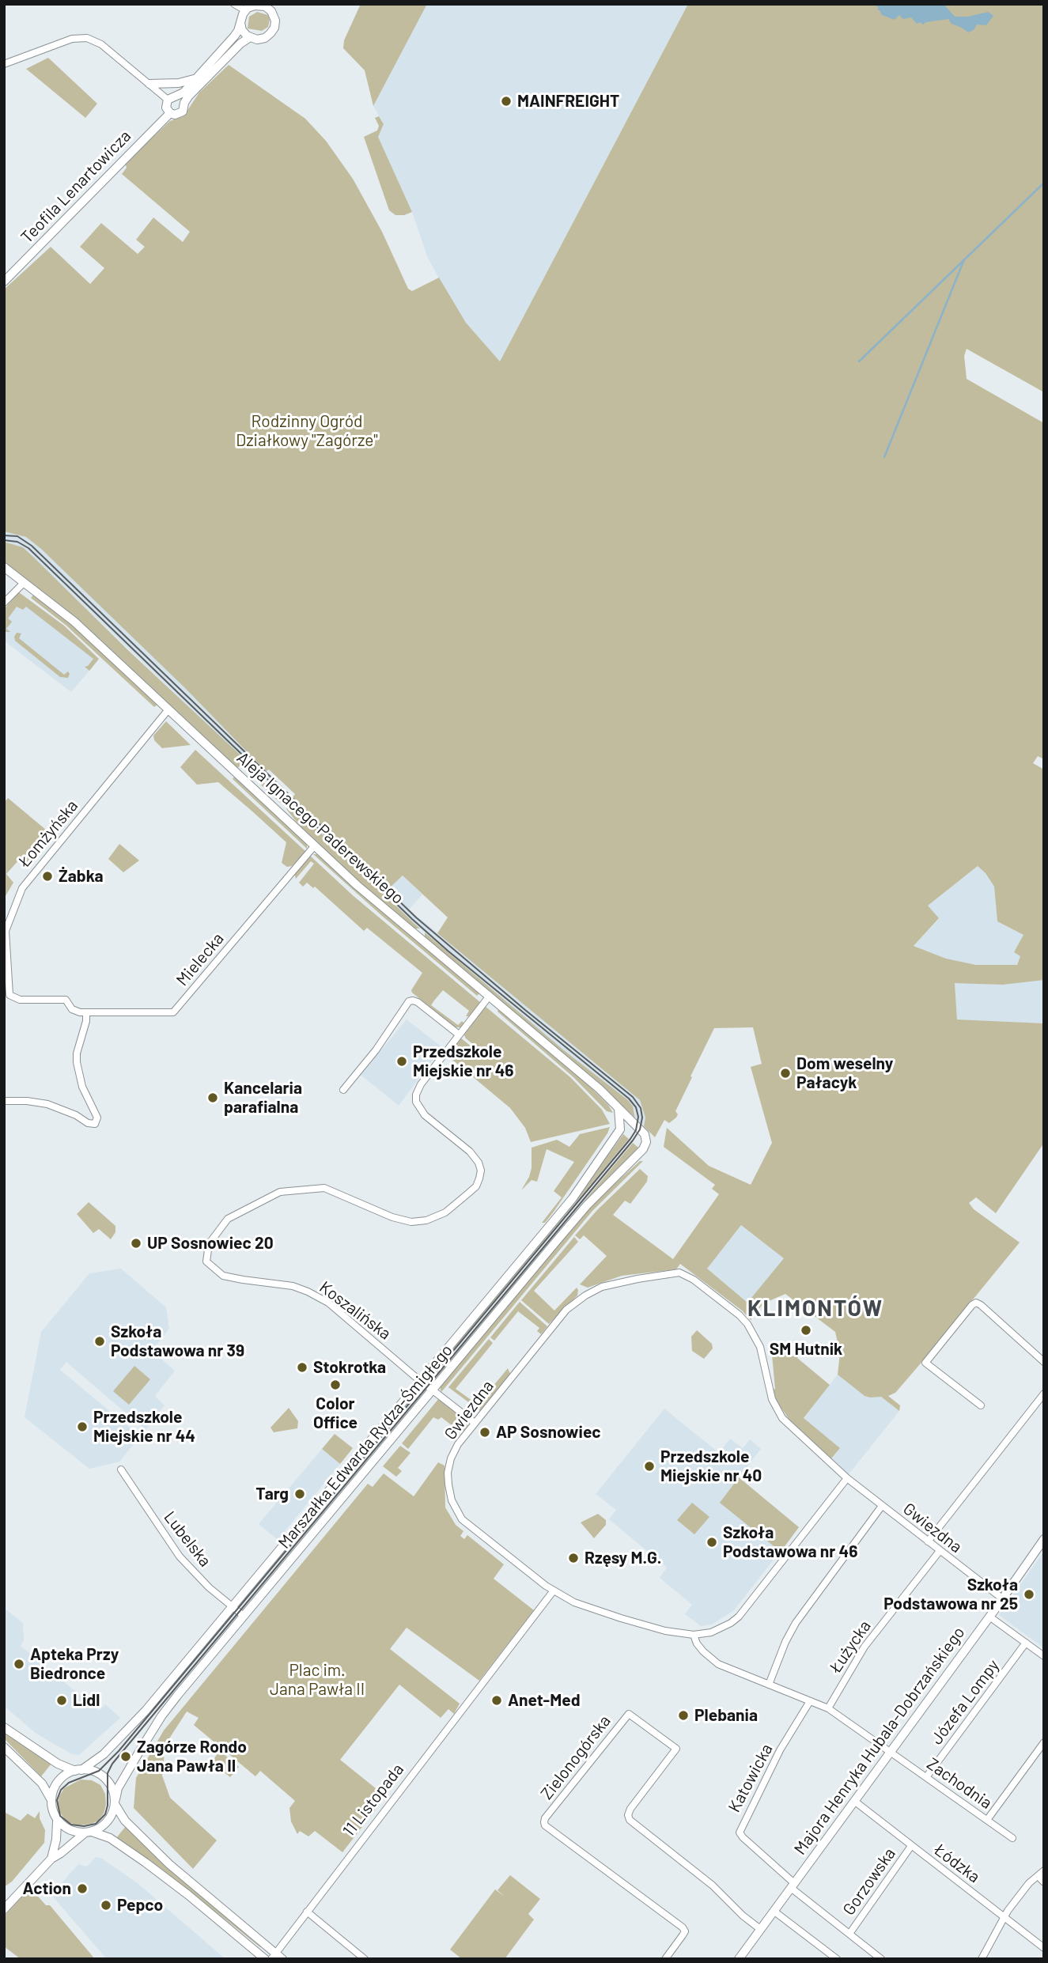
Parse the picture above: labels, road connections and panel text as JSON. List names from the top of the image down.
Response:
{
  "streets": {
    "street": [
      "Teofila Lenartowicza",
      "Aleja Ignacego Paderewskiego",
      "Łomżyńska",
      "Mielecka",
      "Koszalińska",
      "Gwiezdna",
      "Marszałka Edwarda Rydza-Śmigłego",
      "Lubelska",
      "Łużycka",
      "Józefa Lompy",
      "Majora Henryka Hubala-Dobrzańskiego",
      "Zielonogórska",
      "Katowicka",
      "Zachodnia",
      "11 Listopada",
      "Łódzka",
      "Gorzowska"
    ]
  },
  "crossings": [
    ["Aleja Ignacego Paderewskiego", "Łomżyńska"],
    ["Aleja Ignacego Paderewskiego", "Mielecka"],
    ["Aleja Ignacego Paderewskiego", "Koszalińska"],
    ["Łomżyńska", "Mielecka"],
    ["Koszalińska", "Gwiezdna"],
    ["Koszalińska", "Marszałka Edwarda Rydza-Śmigłego"],
    ["Gwiezdna", "Łużycka"],
    ["Gwiezdna", "Majora Henryka Hubala-Dobrzańskiego"],
    ["Gwiezdna", "Zachodnia"],
    ["Gwiezdna", "11 Listopada"],
    ["Marszałka Edwarda Rydza-Śmigłego", "Lubelska"],
    ["Marszałka Edwarda Rydza-Śmigłego", "11 Listopada"],
    ["Łużycka", "Zachodnia"],
    ["Józefa Lompy", "Zachodnia"],
    ["Majora Henryka Hubala-Dobrzańskiego", "Zielonogórska"],
    ["Majora Henryka Hubala-Dobrzańskiego", "Katowicka"],
    ["Majora Henryka Hubala-Dobrzańskiego", "Zachodnia"],
    ["Majora Henryka Hubala-Dobrzańskiego", "Łódzka"],
    ["Katowicka", "Zachodnia"],
    ["Łódzka", "Gorzowska"]
  ],
  "districts": ["KLIMONTÓW"],
  "parks": ["Rodzinny Ogród Działkowy \"Zagórze\"", "Plac im. Jana Pawła II"],
  "places": [
    "MAINFREIGHT",
    "Żabka",
    "Przedszkole Miejskie nr 46",
    "Dom weselny Pałacyk",
    "Kancelaria parafialna",
    "UP Sosnowiec 20",
    "SM Hutnik",
    "Szkoła Podstawowa nr 39",
    "Stokrotka",
    "Color Office",
    "Przedszkole Miejskie nr 44",
    "AP Sosnowiec",
    "Przedszkole Miejskie nr 40",
    "Targ",
    "Szkoła Podstawowa nr 46",
    "Rzęsy M.G.",
    "Szkoła Podstawowa nr 25",
    "Apteka Przy Biedronce",
    "Lidl",
    "Anet-Med",
    "Plebania",
    "Zagórze Rondo Jana Pawła II",
    "Action",
    "Pepco"
  ]
}
